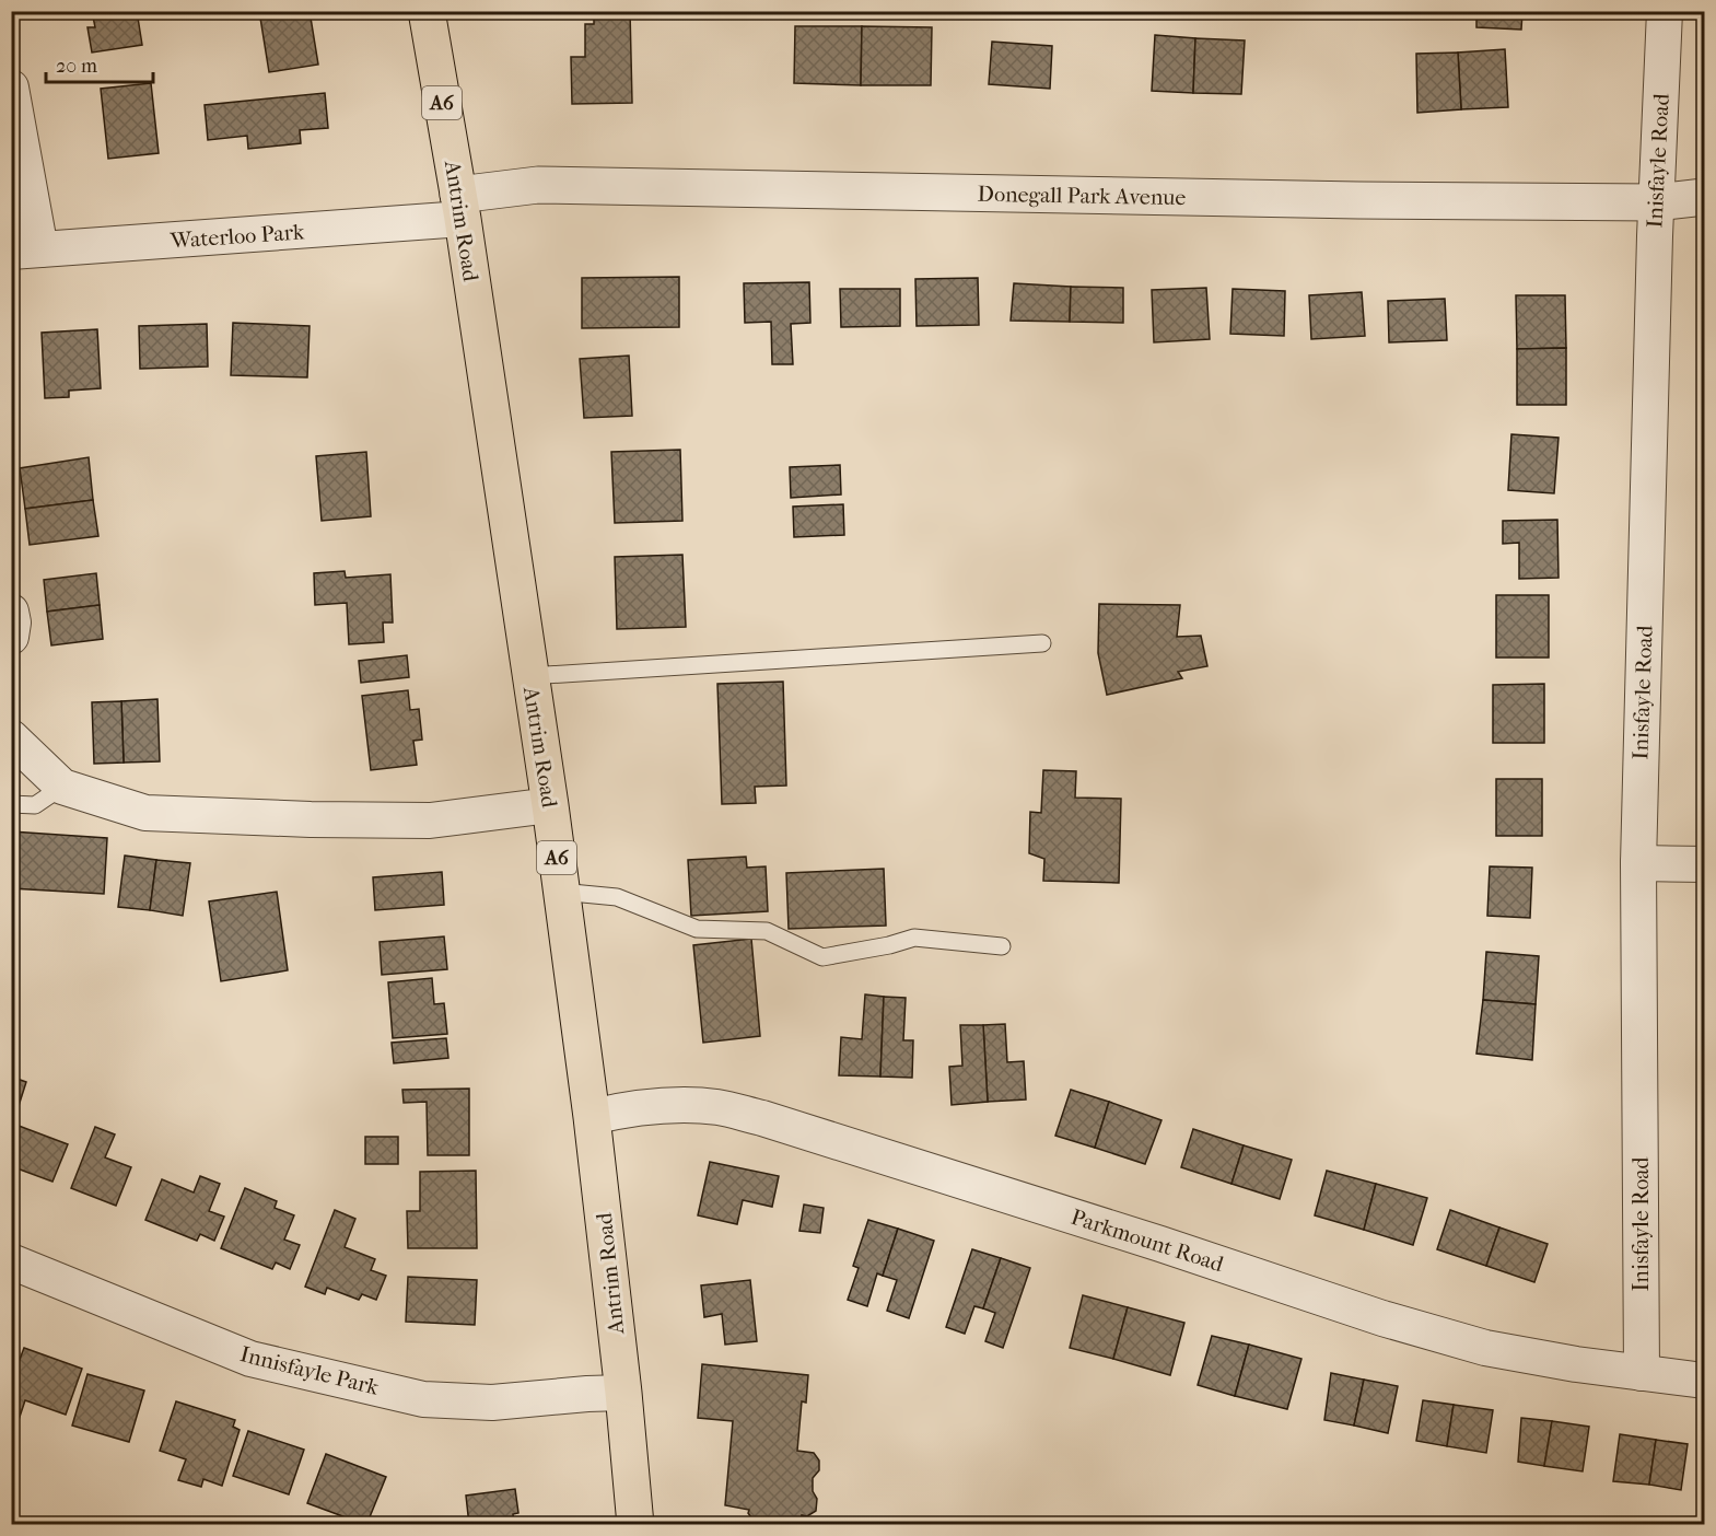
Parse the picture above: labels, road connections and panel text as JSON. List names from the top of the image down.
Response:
{
  "streets": {
    "main road": ["A6", "Antrim Road"],
    "street": [
      "Inisfayle Road",
      "Donegall Park Avenue",
      "Waterloo Park",
      "Parkmount Road",
      "Innisfayle Park"
    ]
  },
  "crossings": [
    ["Inisfayle Road", "Donegall Park Avenue"],
    ["Inisfayle Road", "Parkmount Road"],
    ["Donegall Park Avenue", "Antrim Road"],
    ["Donegall Park Avenue", "Waterloo Park"],
    ["Antrim Road", "Waterloo Park"],
    ["Antrim Road", "Parkmount Road"],
    ["Antrim Road", "Innisfayle Park"]
  ],
  "scale_bar": "20 m"
}
